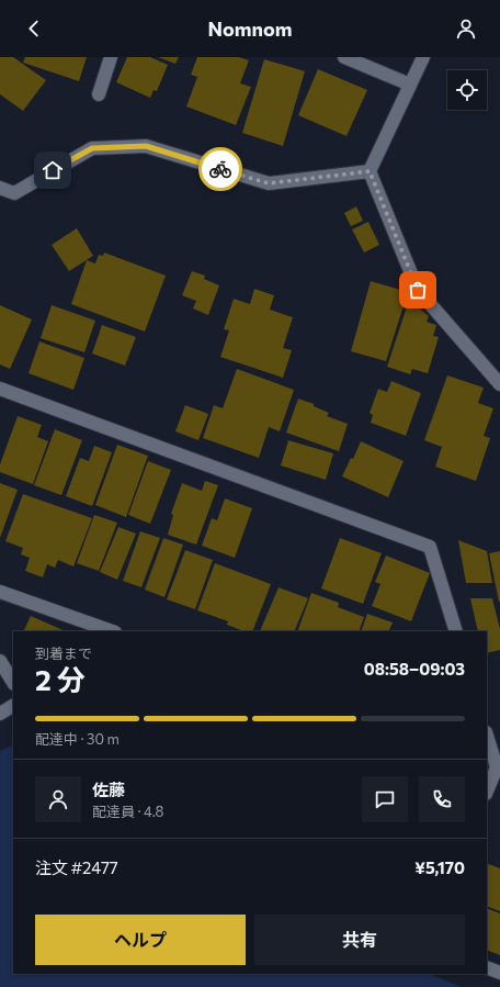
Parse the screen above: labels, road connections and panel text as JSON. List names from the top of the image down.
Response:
{
  "page": {
    "header": "Nomnom",
    "heading": ["2 分", "到着まで", "08:58–09:03"],
    "panel": [
      "佐藤",
      "配達員 · 4.8",
      "注文 #2477",
      "¥5,170"
    ],
    "bar": "配達中 · 30 m",
    "buttons": ["ヘルプ", "共有"]
  }
}
